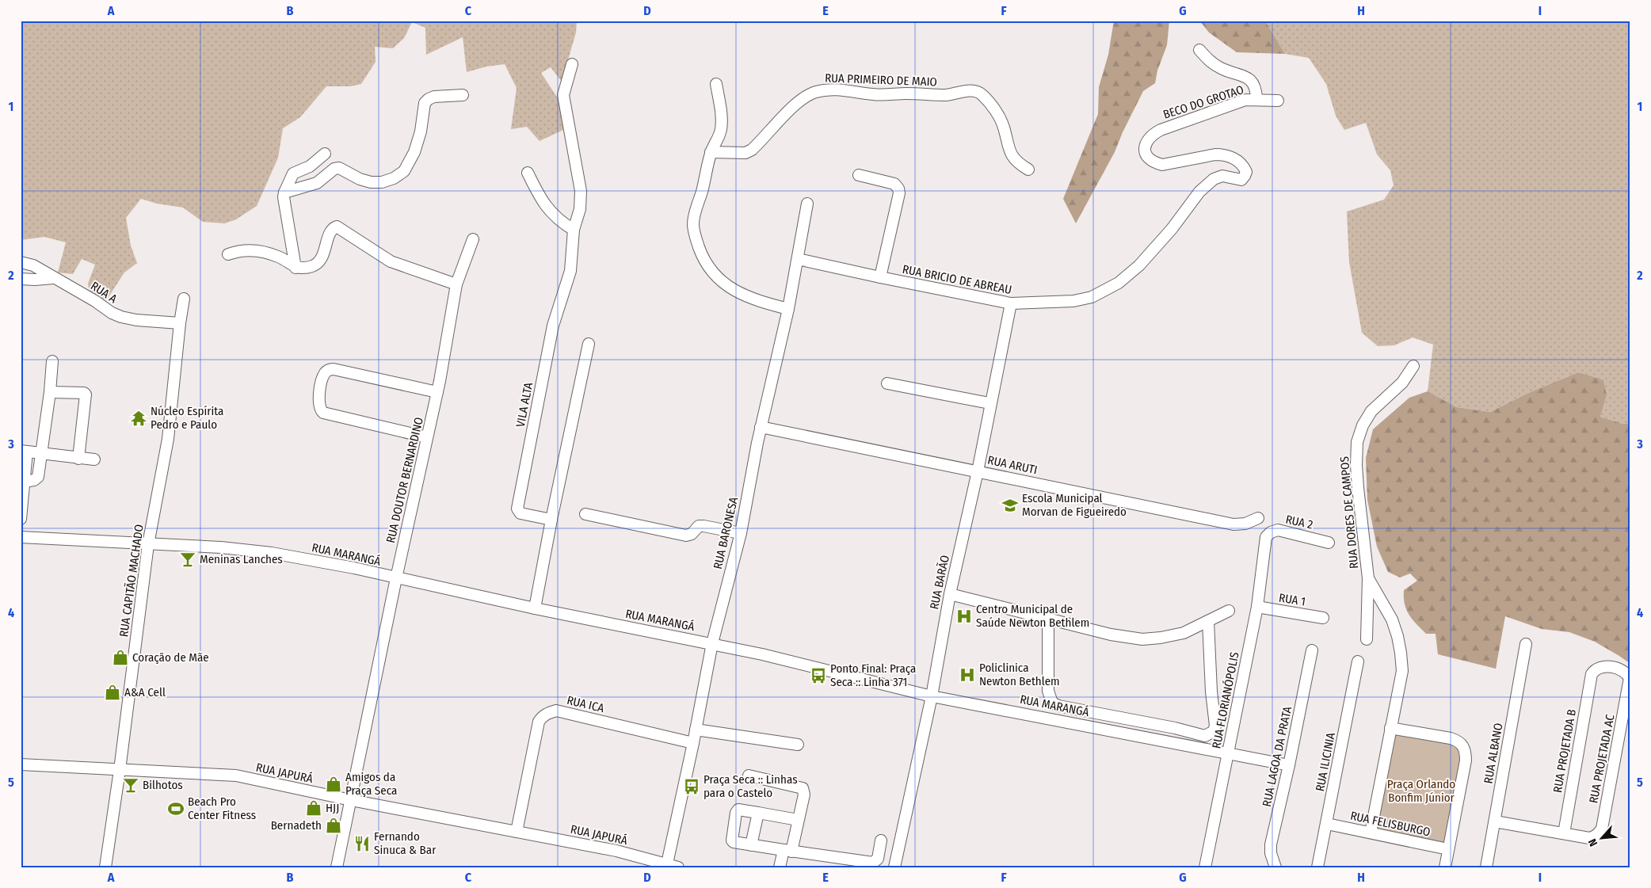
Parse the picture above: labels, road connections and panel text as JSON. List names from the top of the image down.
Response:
{
  "streets": {
    "street": [
      "RUA PRIMEIRO DE MAIO",
      "BECO DO GROTAO",
      "RUA BRICIO DE ABREAU",
      "RUA A",
      "VILA ALTA",
      "RUA ARUTI",
      "RUA DOUTOR BERNARDINO",
      "RUA DORES DE CAMPOS",
      "RUA 2",
      "RUA BARONESA",
      "RUA MARANGÁ",
      "RUA CAPITÃO MACHADO",
      "RUA BARÃO",
      "RUA 1",
      "RUA FLORIANÓPOLIS",
      "RUA ICA",
      "RUA PROJETADA B",
      "RUA ALBANO",
      "RUA LAGOA DA PRATA",
      "RUA PROJETADA AC",
      "RUA ILICINIA",
      "RUA JAPURÁ",
      "RUA FELISBURGO"
    ]
  },
  "crossings": [
    ["BECO DO GROTAO", "RUA BRICIO DE ABREAU"],
    ["RUA BRICIO DE ABREAU", "RUA BARONESA"],
    ["RUA BRICIO DE ABREAU", "RUA BARÃO"],
    ["RUA A", "RUA CAPITÃO MACHADO"],
    ["RUA ARUTI", "RUA BARONESA"],
    ["RUA ARUTI", "RUA BARÃO"],
    ["RUA DOUTOR BERNARDINO", "RUA MARANGÁ"],
    ["RUA DOUTOR BERNARDINO", "RUA JAPURÁ"],
    ["RUA DORES DE CAMPOS", "RUA FELISBURGO"],
    ["RUA 2", "RUA FLORIANÓPOLIS"],
    ["RUA BARONESA", "RUA MARANGÁ"],
    ["RUA BARONESA", "RUA ICA"],
    ["RUA BARONESA", "RUA JAPURÁ"],
    ["RUA MARANGÁ", "RUA CAPITÃO MACHADO"],
    ["RUA MARANGÁ", "RUA BARÃO"],
    ["RUA MARANGÁ", "RUA FLORIANÓPOLIS"],
    ["RUA MARANGÁ", "RUA LAGOA DA PRATA"],
    ["RUA CAPITÃO MACHADO", "RUA JAPURÁ"],
    ["RUA 1", "RUA FLORIANÓPOLIS"],
    ["RUA ICA", "RUA JAPURÁ"],
    ["RUA PROJETADA B", "RUA PROJETADA AC"],
    ["RUA ILICINIA", "RUA FELISBURGO"]
  ],
  "parks": ["Praça Orlando Bonfim Júnior"],
  "places": {
    "temple": ["Núcleo Espírita Pedro e Paulo"],
    "school or university": ["Escola Municipal Morvan de Figueiredo"],
    "bar": ["Meninas Lanches", "Bilhotos"],
    "hospital": ["Centro Municipal de Saúde Newton Bethlem", "Policlinica Newton Bethlem"],
    "shop": [
      "Coração de Mãe",
      "A&A Cell",
      "Amigos da Praça Seca",
      "HJJ",
      "Bernadeth"
    ],
    "bus stop": ["Ponto Final: Praça Seca :: Linha 371", "Praça Seca :: Linhas para o Castelo"],
    "sports": ["Beach Pro Center Fitness"],
    "restaurant": ["Fernando Sinuca & Bar"]
  },
  "north": "bottom left",
  "grid": {
    "columns": [
      "A",
      "B",
      "C",
      "D",
      "E",
      "F",
      "G",
      "H",
      "I"
    ],
    "rows": [
      "1",
      "2",
      "3",
      "4",
      "5"
    ]
  }
}
